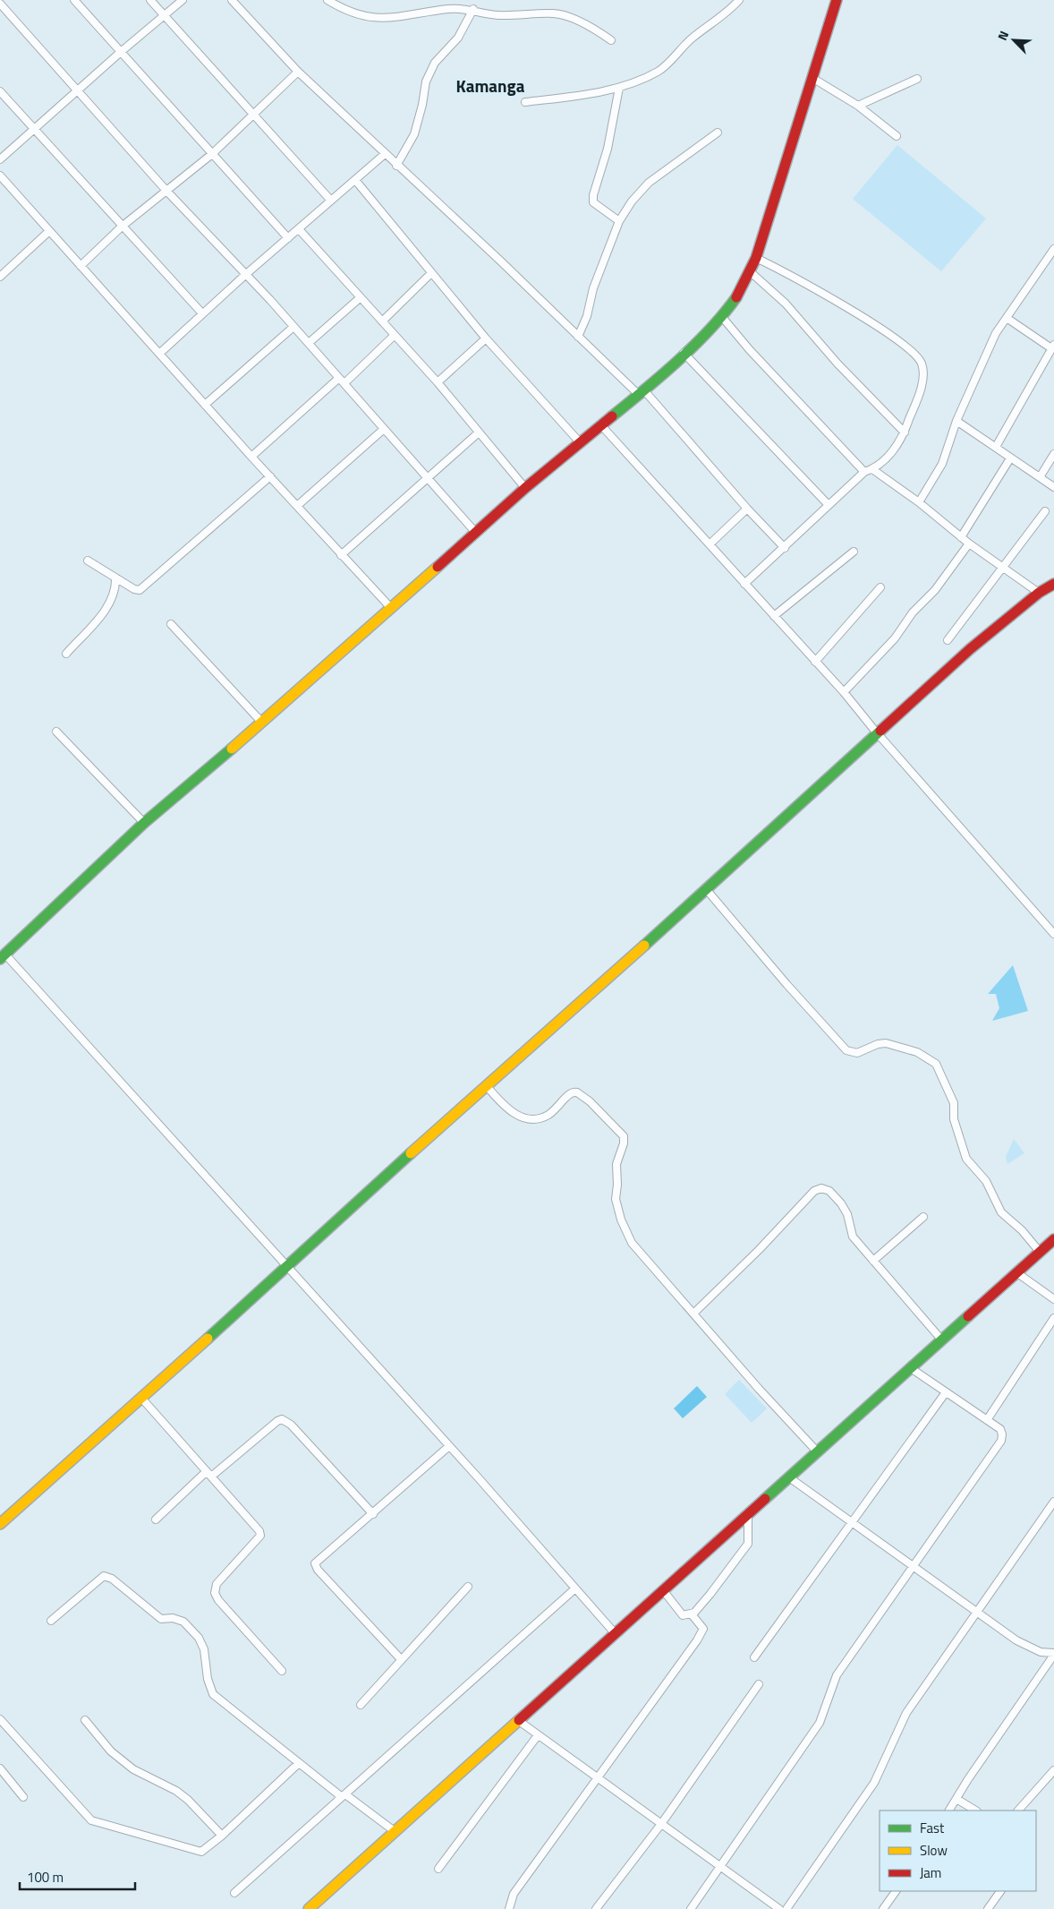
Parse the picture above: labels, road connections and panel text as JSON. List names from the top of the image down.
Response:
{
  "districts": ["Kamanga"],
  "legend": ["Fast", "Slow", "Jam"],
  "scale_bar": "100 m",
  "north": "top left"
}
